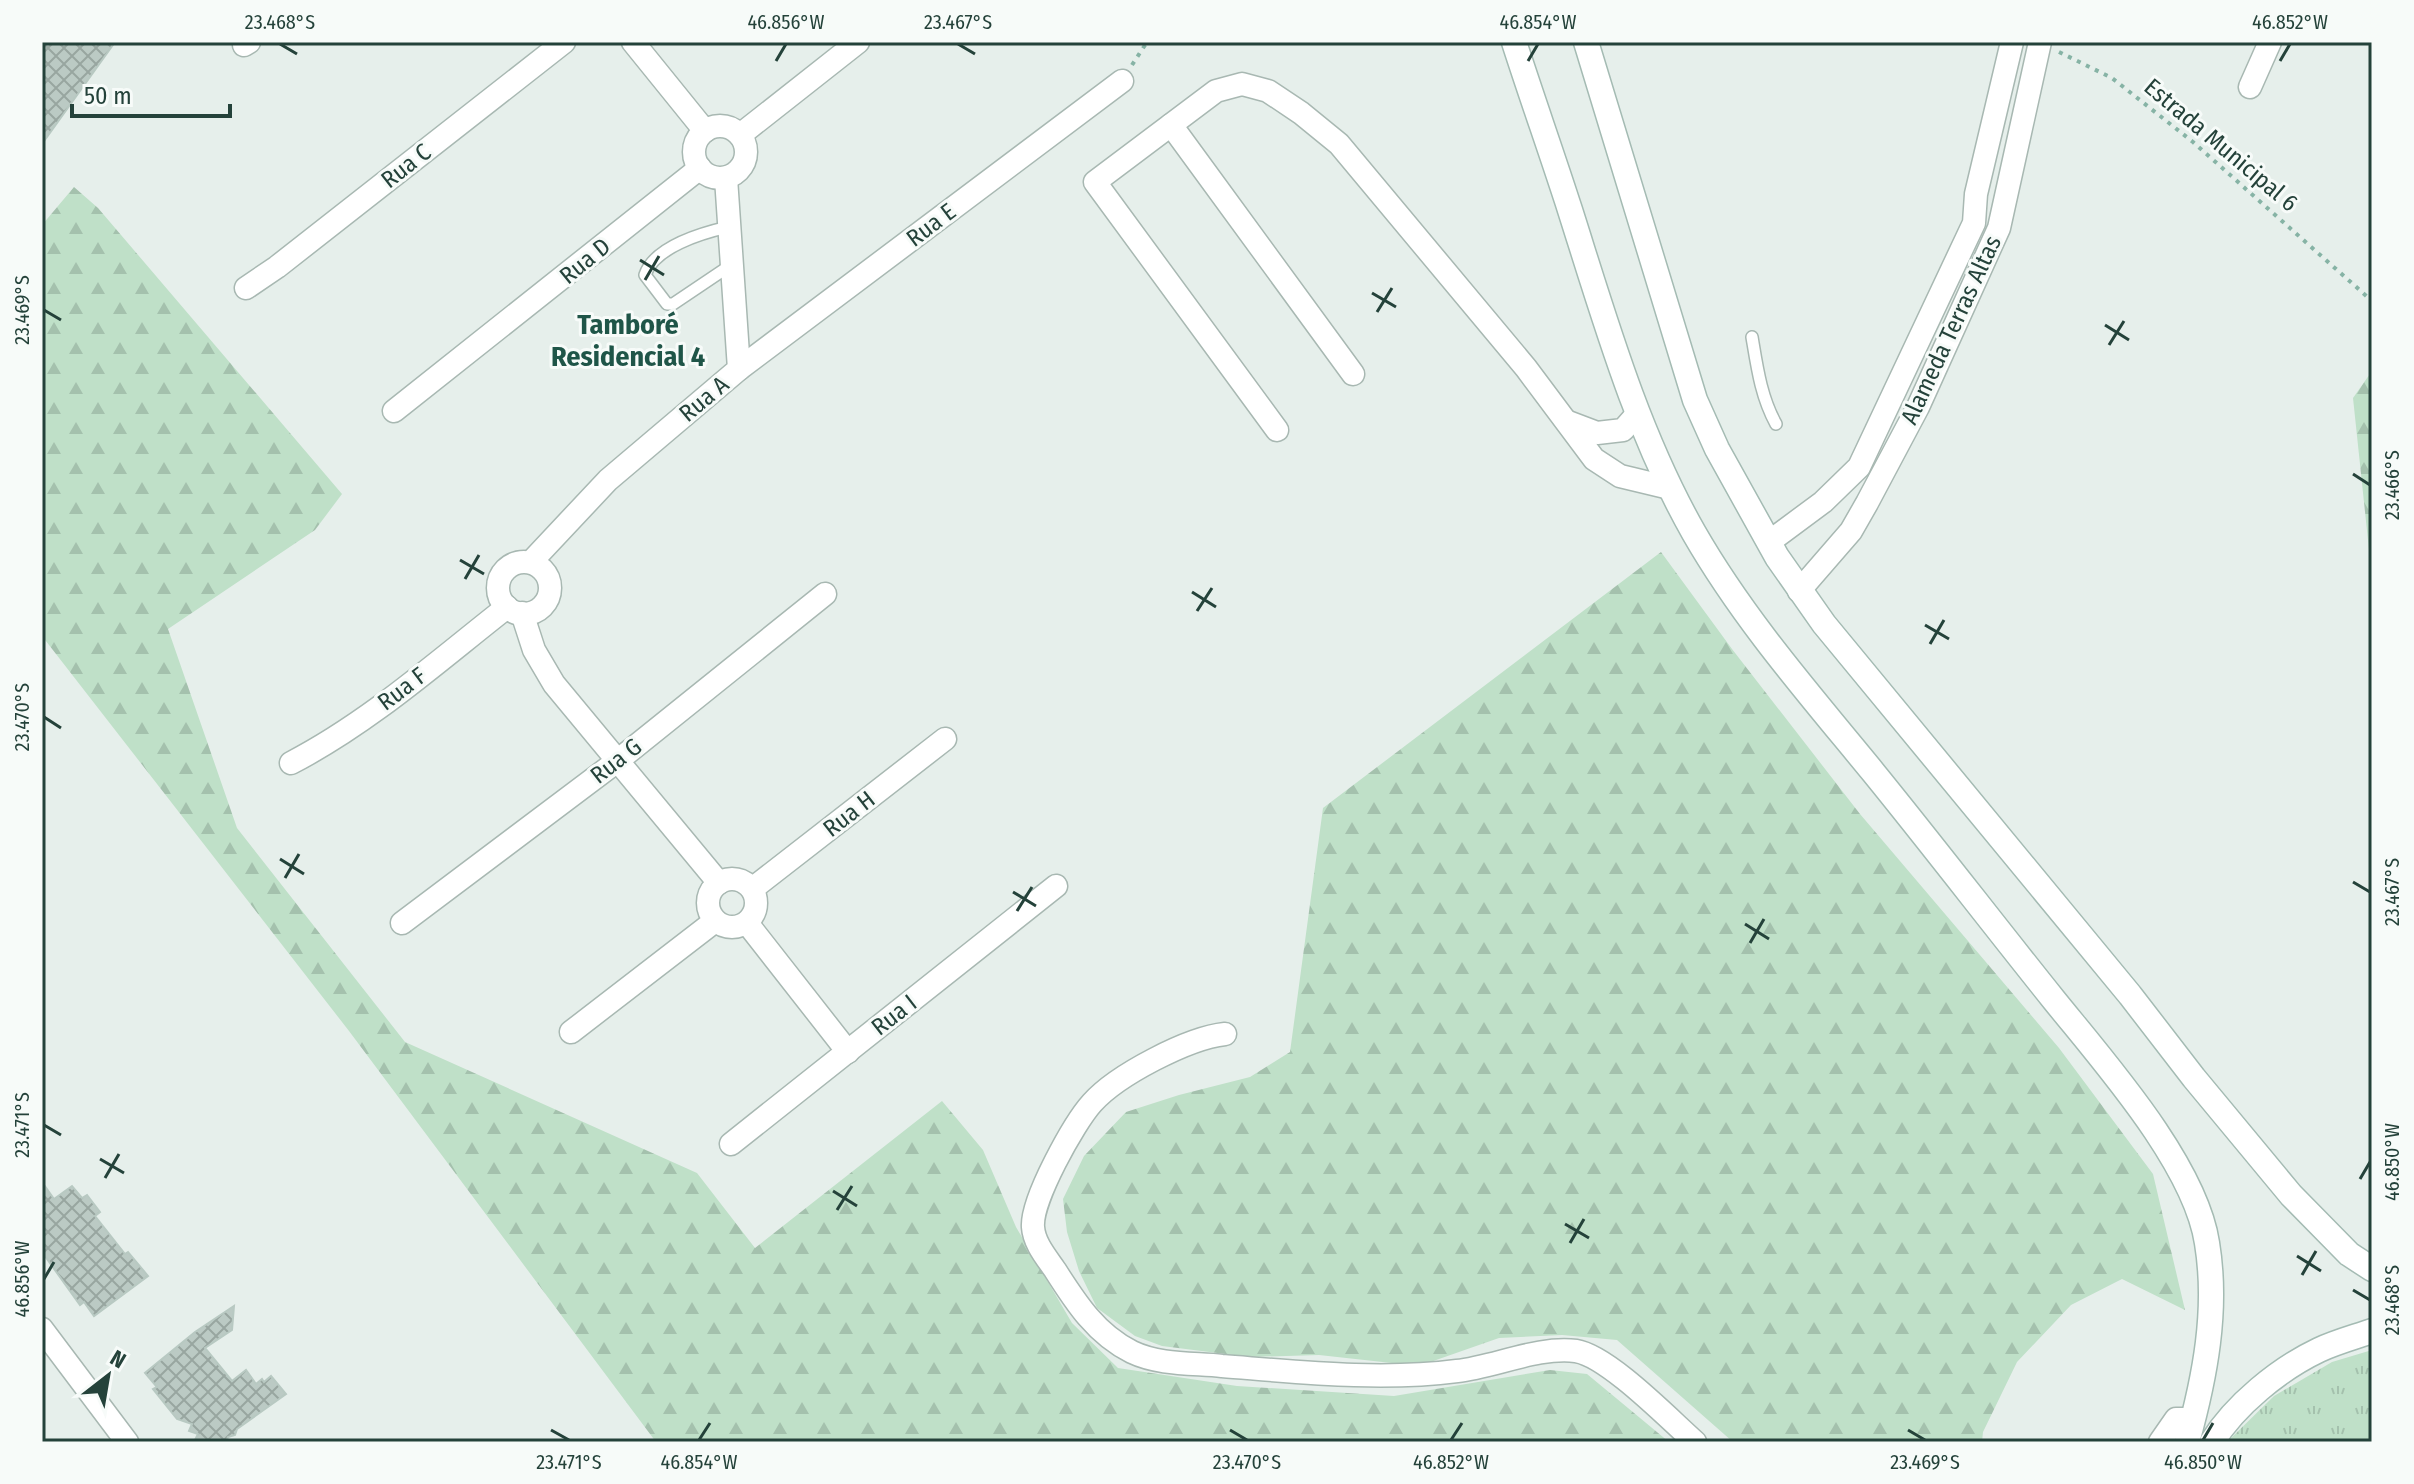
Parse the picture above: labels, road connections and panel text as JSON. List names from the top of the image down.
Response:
{
  "streets": {
    "street": [
      "Rua C",
      "Rua E",
      "Rua D",
      "Alameda Terras Altas",
      "Rua A",
      "Rua F",
      "Rua G",
      "Rua H",
      "Rua I"
    ],
    "path": ["Estrada Municipal 6"]
  },
  "crossings": [
    ["Estrada Municipal 6", "Alameda Terras Altas"],
    ["Rua E", "Rua A"],
    ["Rua D", "Rua A"],
    ["Rua A", "Rua F"]
  ],
  "districts": ["Tamboré Residencial 4"],
  "scale_bar": "50 m",
  "north": "top right",
  "coordinates": [
    "23.468°S",
    "46.856°W",
    "23.467°S",
    "46.854°W",
    "46.852°W",
    "23.469°S",
    "23.466°S",
    "23.470°S",
    "23.471°S",
    "46.850°W"
  ]
}
